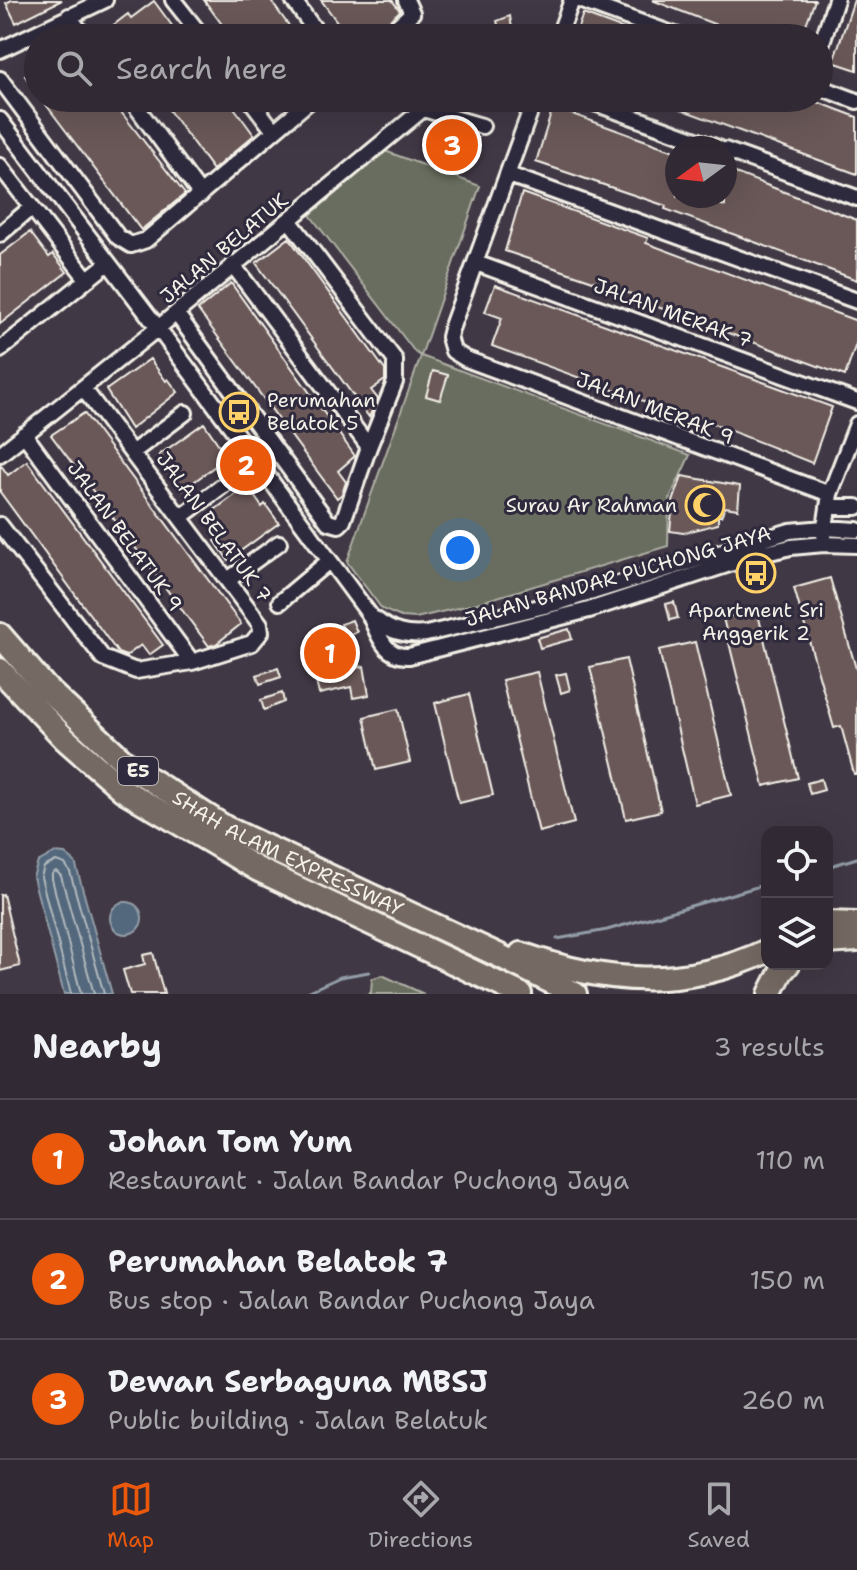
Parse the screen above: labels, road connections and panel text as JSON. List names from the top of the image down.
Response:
{
  "streets": {
    "highway": ["E5", "SHAH ALAM EXPRESSWAY"],
    "street": [
      "JALAN BELATUK",
      "JALAN MERAK 7",
      "JALAN MERAK 9",
      "JALAN BELATUK 7",
      "JALAN BELATUK 9",
      "JALAN BANDAR PUCHONG JAYA"
    ]
  },
  "crossings": [
    ["JALAN BELATUK", "JALAN BELATUK 7"],
    ["JALAN BELATUK", "JALAN BELATUK 9"],
    ["JALAN BELATUK", "JALAN BANDAR PUCHONG JAYA"],
    ["JALAN MERAK 7", "JALAN MERAK 9"],
    ["JALAN BELATUK 7", "JALAN BELATUK 9"]
  ],
  "places": {
    "bus stop": ["Perumahan Belatok 5", "Apartment Sri Anggerik 2"],
    "mosque": ["Surau Ar Rahman"]
  },
  "north": "left",
  "page": {
    "search": "Search here",
    "pins": ["3", "2", "1"],
    "heading": ["Nearby", "3 results"],
    "list": [
      {
        "mark": "1",
        "name": "Johan Tom Yum",
        "note": "Restaurant · Jalan Bandar Puchong Jaya",
        "value": "110 m"
      },
      {
        "mark": "2",
        "name": "Perumahan Belatok 7",
        "note": "Bus stop · Jalan Bandar Puchong Jaya",
        "value": "150 m"
      },
      {
        "mark": "3",
        "name": "Dewan Serbaguna MBSJ",
        "note": "Public building · Jalan Belatuk",
        "value": "260 m"
      }
    ],
    "nav": ["Map", "Directions", "Saved"]
  }
}
